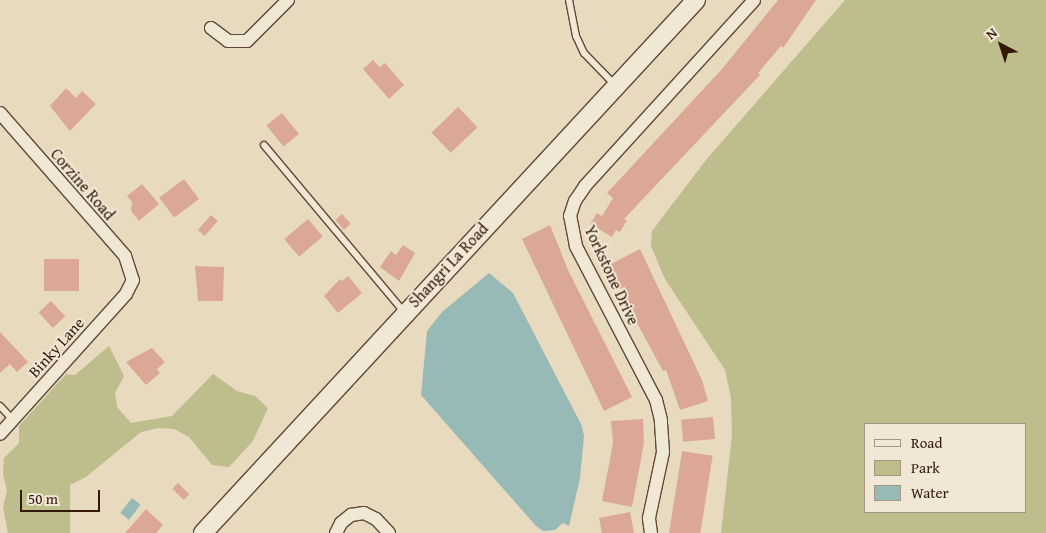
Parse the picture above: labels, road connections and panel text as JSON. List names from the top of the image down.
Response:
{
  "streets": {
    "street": [
      "Corzine Road",
      "Shangri La Road",
      "Yorkstone Drive",
      "Binky Lane"
    ]
  },
  "crossings": [
    ["Corzine Road", "Binky Lane"]
  ],
  "legend": ["Road", "Park", "Water"],
  "scale_bar": "50 m",
  "north": "top left"
}
